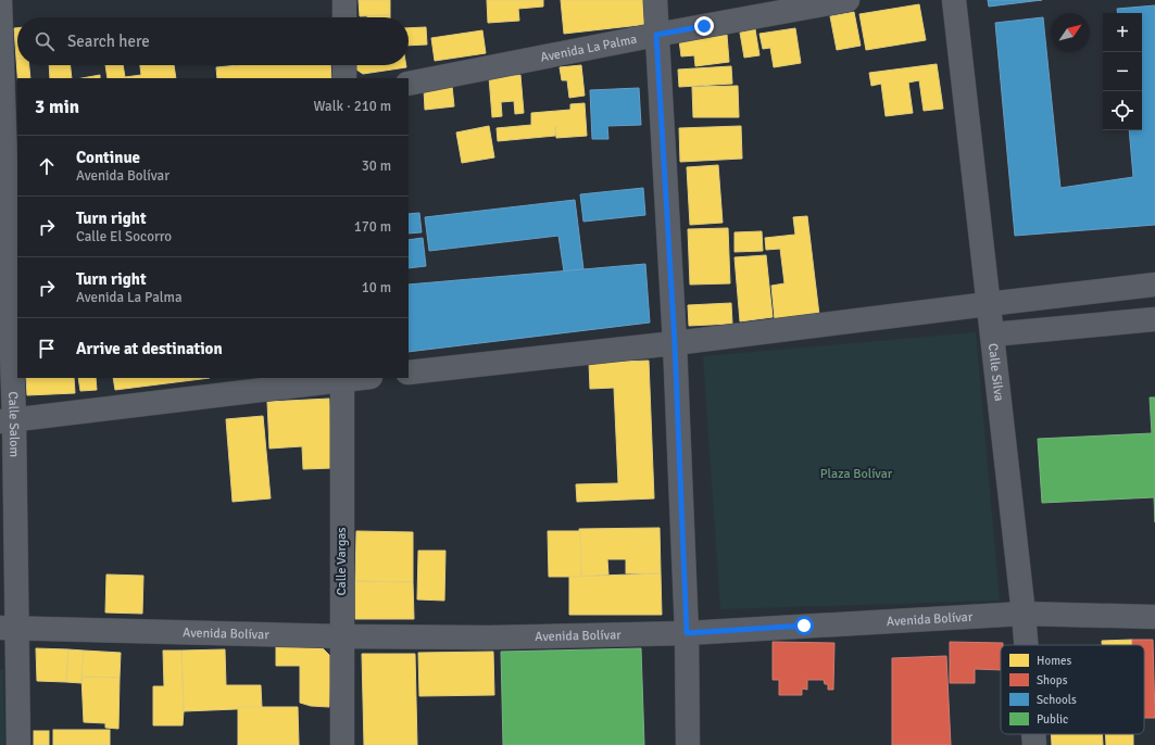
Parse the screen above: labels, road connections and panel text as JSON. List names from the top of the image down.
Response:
{
  "streets": {
    "street": [
      "Avenida La Palma",
      "Calle Silva",
      "Calle Salom",
      "Calle Vargas",
      "Avenida Bolívar"
    ]
  },
  "crossings": [
    ["Calle Silva", "Avenida Bolívar"],
    ["Calle Salom", "Avenida Bolívar"],
    ["Calle Vargas", "Avenida Bolívar"]
  ],
  "parks": ["Plaza Bolívar"],
  "legend": [
    "Homes",
    "Shops",
    "Schools",
    "Public"
  ],
  "north": "top right",
  "page": {
    "map_buttons": ["+", "−"],
    "search": "Search here",
    "heading": ["3 min", "Walk · 210 m"],
    "list": [
      ["Continue", "Avenida Bolívar", "30 m"],
      ["Turn right", "Calle El Socorro", "170 m"],
      ["Turn right", "Avenida La Palma", "10 m"],
      "Arrive at destination"
    ]
  }
}
